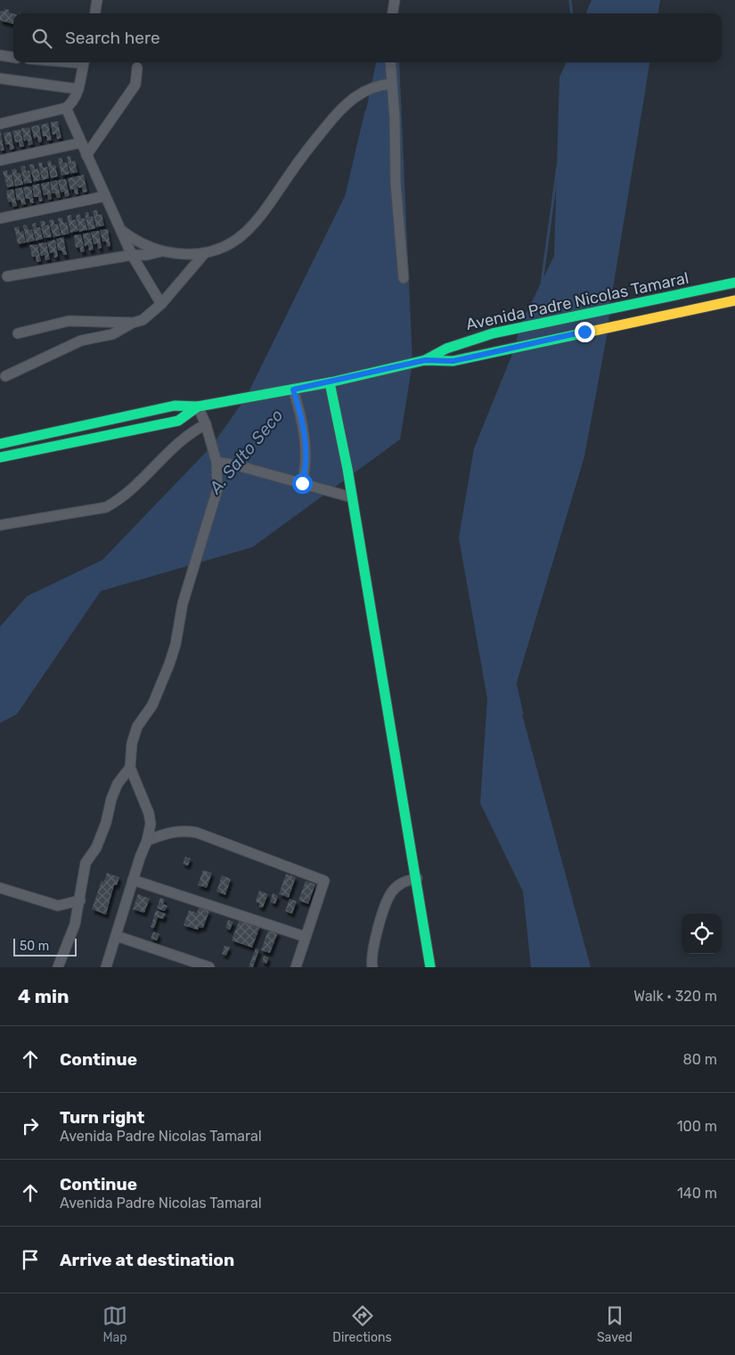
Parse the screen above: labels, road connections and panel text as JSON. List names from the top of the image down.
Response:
{
  "streets": {
    "street": ["Avenida Padre Nicolas Tamaral"]
  },
  "water": ["A. Salto Seco"],
  "scale_bar": "50 m",
  "page": {
    "search": "Search here",
    "scale": "50 m",
    "heading": ["4 min", "Walk · 320 m"],
    "list": [
      ["Continue", "80 m"],
      ["Turn right", "Avenida Padre Nicolas Tamaral", "100 m"],
      ["Continue", "Avenida Padre Nicolas Tamaral", "140 m"],
      "Arrive at destination"
    ],
    "nav": ["Map", "Directions", "Saved"]
  }
}
